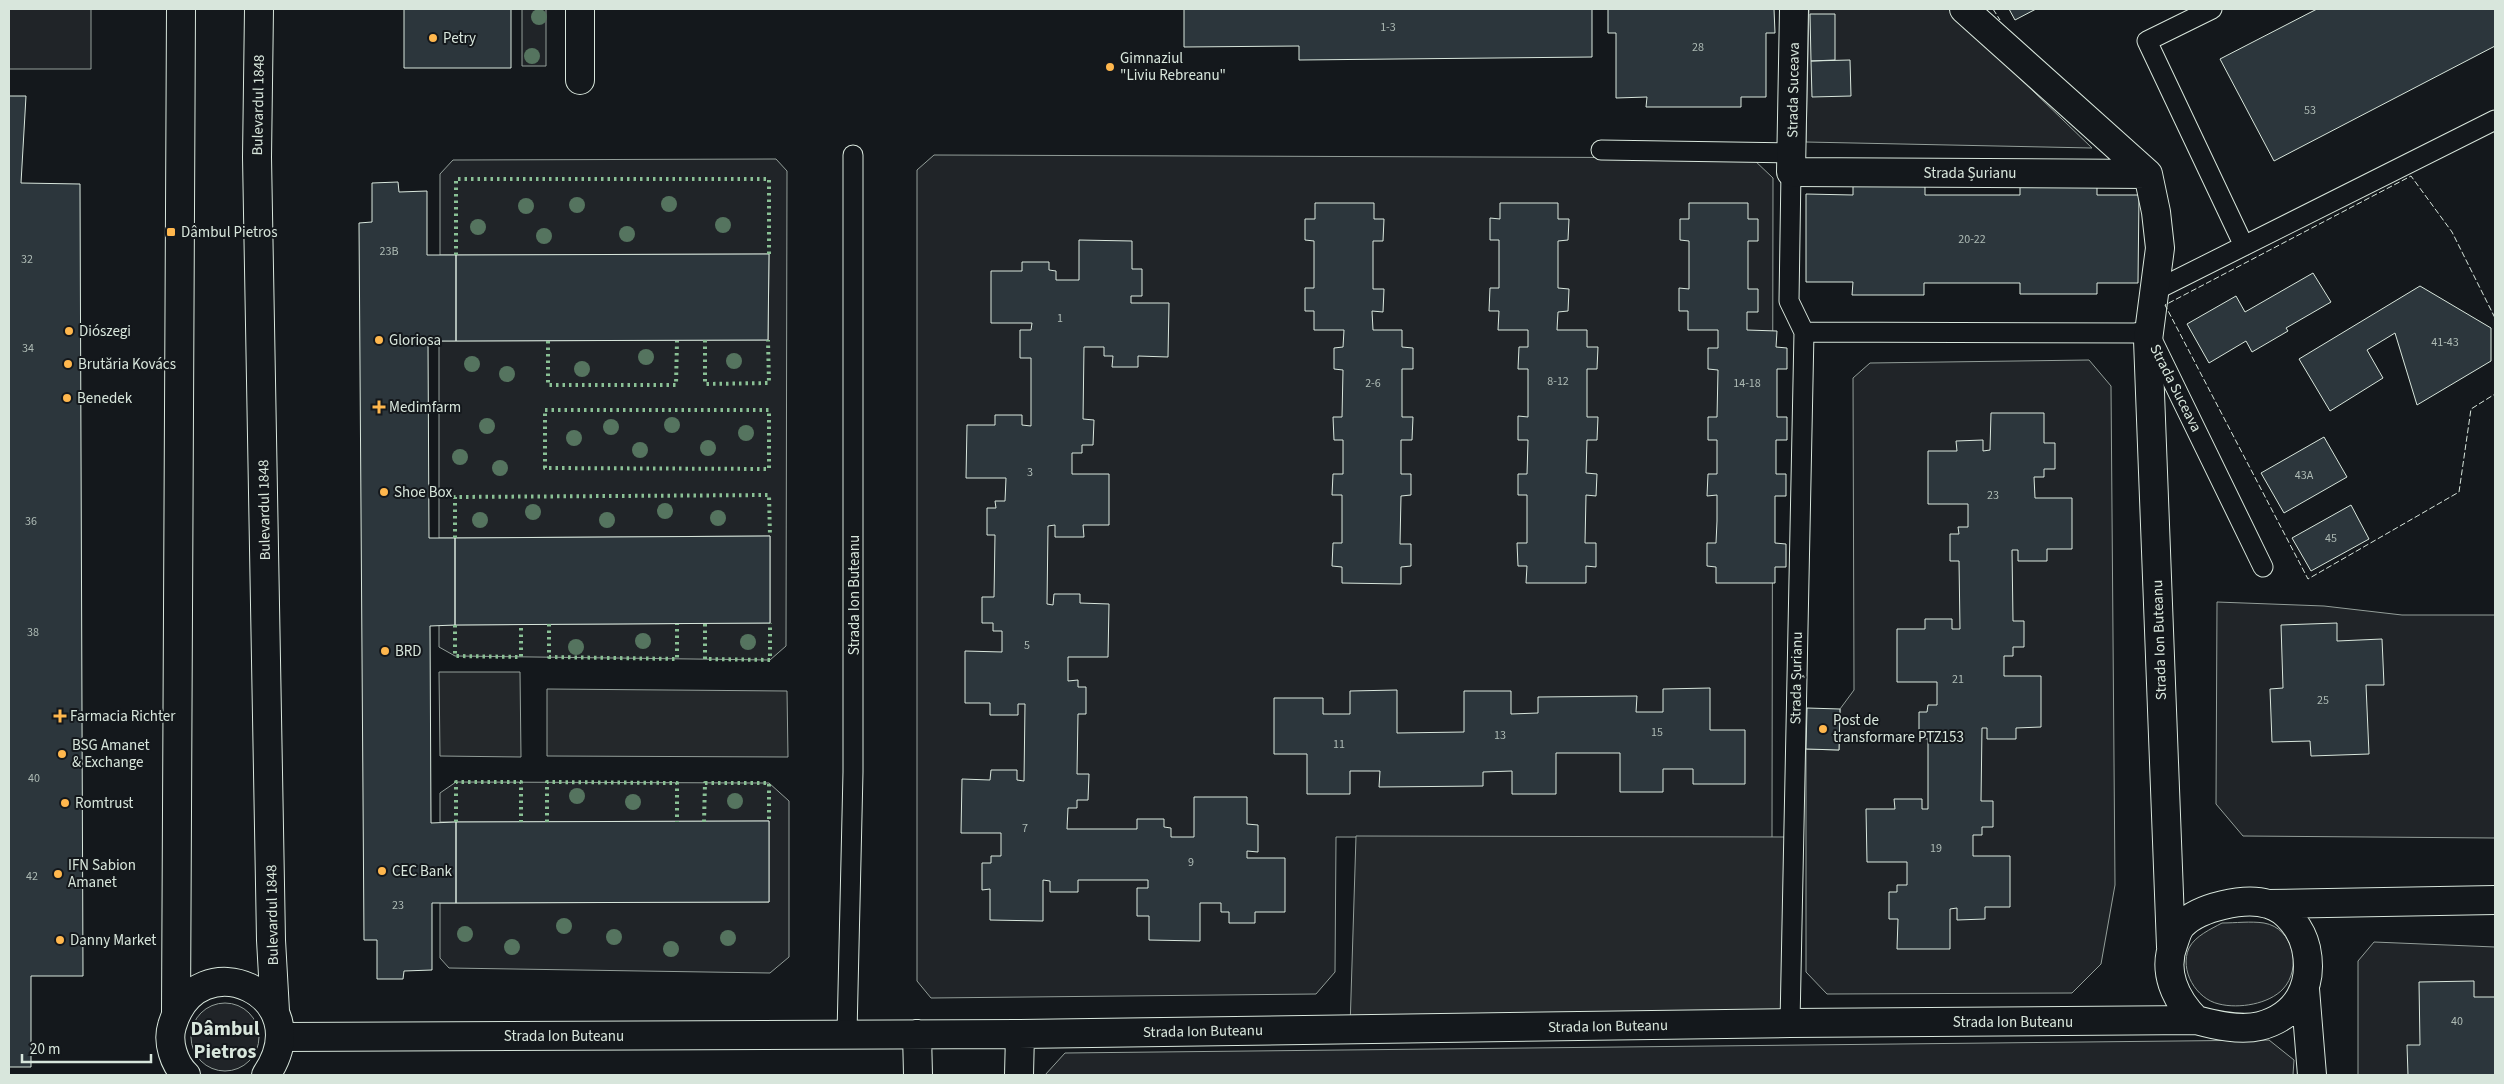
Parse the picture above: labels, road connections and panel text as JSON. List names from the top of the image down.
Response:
{
  "streets": {
    "street": [
      "Strada Suceava",
      "Bulevardul 1848",
      "Strada Șurianu",
      "Strada Ion Buteanu"
    ]
  },
  "crossings": [
    ["Strada Suceava", "Strada Șurianu"],
    ["Strada Suceava", "Strada Ion Buteanu"],
    ["Bulevardul 1848", "Strada Ion Buteanu"],
    ["Strada Șurianu", "Strada Ion Buteanu"]
  ],
  "districts": ["Dâmbul Pietros"],
  "places": {
    "other": [
      "Petry",
      "Gimnaziul \"Liviu Rebreanu\"",
      "Diószegi",
      "Gloriosa",
      "Brutăria Kovács",
      "Benedek",
      "Shoe Box",
      "BRD",
      "Post de transformare PTZ153",
      "BSG Amanet & Exchange",
      "Romtrust",
      "CEC Bank",
      "IFN Sabion Amanet",
      "Danny Market"
    ],
    "transit": ["Dâmbul Pietros"],
    "health": ["Medimfarm", "Farmacia Richter"]
  },
  "house_numbers": [
    "1-3",
    "28",
    "53",
    "20-22",
    "23B",
    "32",
    "1",
    "41-43",
    "34",
    "8-12",
    "2-6",
    "14-18",
    "3",
    "43A",
    "23",
    "36",
    "45",
    "38",
    "5",
    "21",
    "25",
    "15",
    "13",
    "11",
    "40",
    "7",
    "19",
    "9",
    "42",
    "23",
    "40"
  ],
  "scale_bar": "20 m"
}
